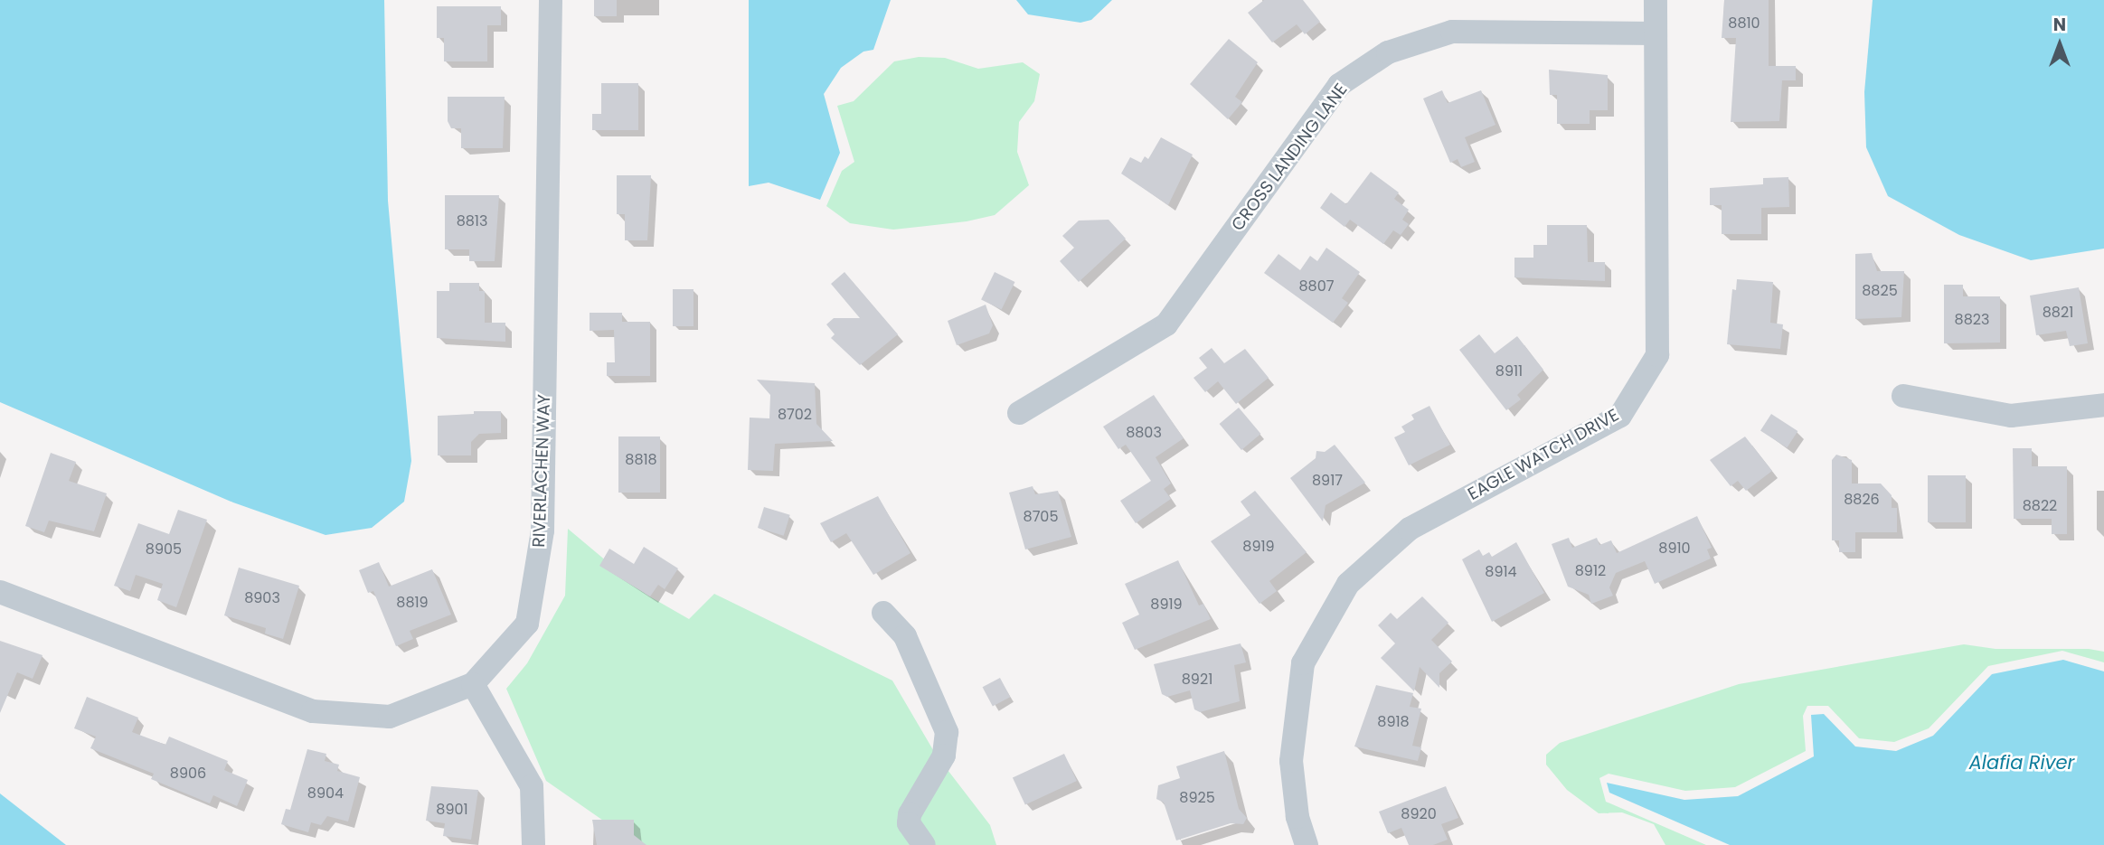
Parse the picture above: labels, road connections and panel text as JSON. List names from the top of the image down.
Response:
{
  "streets": {
    "street": ["CROSS LANDING LANE", "EAGLE WATCH DRIVE", "RIVERLACHEN WAY"]
  },
  "crossings": [
    ["CROSS LANDING LANE", "EAGLE WATCH DRIVE"]
  ],
  "water": ["Alafia River"],
  "house_numbers": [
    "8810",
    "8813",
    "8807",
    "8825",
    "8821",
    "8823",
    "8911",
    "8702",
    "8803",
    "8818",
    "8917",
    "8826",
    "8822",
    "8705",
    "8919",
    "8910",
    "8905",
    "8912",
    "8914",
    "8903",
    "8819",
    "8919",
    "8921",
    "8918",
    "8906",
    "8904",
    "8925",
    "8901",
    "8920"
  ],
  "north": "top"
}
